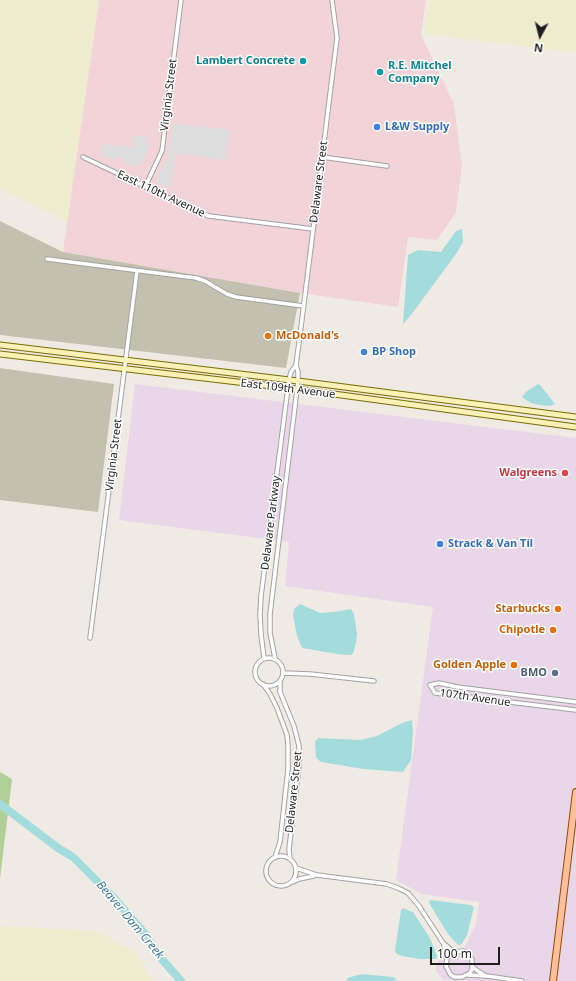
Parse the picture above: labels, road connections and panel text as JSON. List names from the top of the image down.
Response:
{
  "streets": {
    "main road": ["East 109th Avenue"],
    "street": [
      "Virginia Street",
      "Delaware Street",
      "East 110th Avenue",
      "Delaware Parkway",
      "107th Avenue"
    ]
  },
  "crossings": [
    ["Virginia Street", "East 110th Avenue"],
    ["Virginia Street", "East 109th Avenue"],
    ["Delaware Street", "East 110th Avenue"],
    ["Delaware Street", "East 109th Avenue"],
    ["Delaware Street", "Delaware Parkway"],
    ["East 109th Avenue", "Delaware Parkway"]
  ],
  "water": ["Beaver Dam Creek"],
  "places": [
    "Lambert Concrete",
    "R.E. Mitchel Company",
    "L&W Supply",
    "McDonald's",
    "BP Shop",
    "Walgreens",
    "Strack & Van Til",
    "Starbucks",
    "Chipotle",
    "Golden Apple",
    "BMO"
  ],
  "scale_bar": "100 m",
  "north": "bottom"
}
